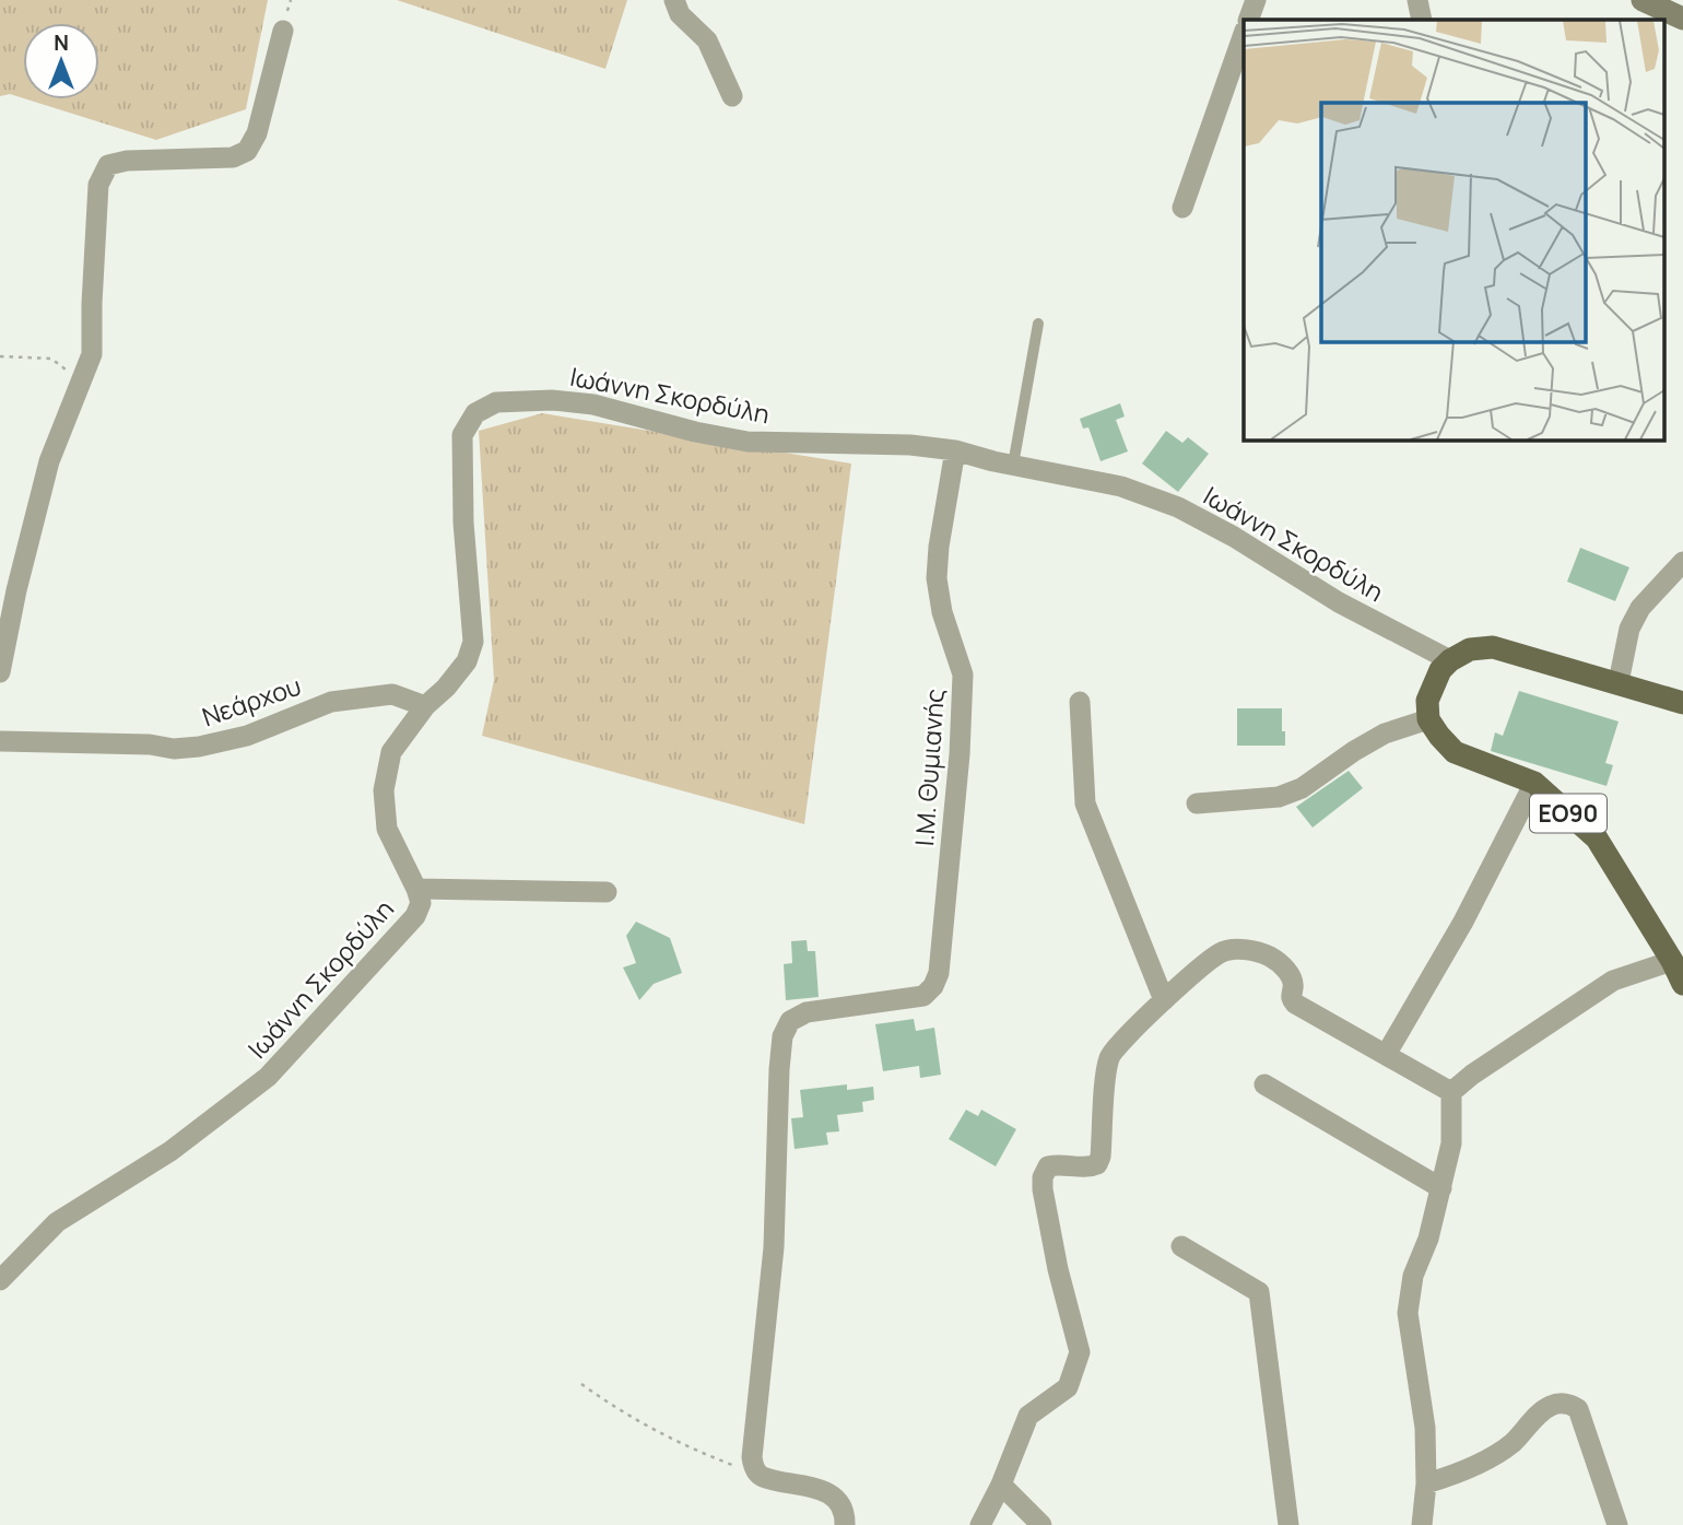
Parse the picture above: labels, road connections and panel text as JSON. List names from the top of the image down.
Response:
{
  "streets": {
    "main road": ["ΕΟ90"],
    "street": ["Ιωάννη Σκορδύλη", "Νεάρχου", "Ι.Μ. Θυμιανής"]
  },
  "crossings": [
    ["Ιωάννη Σκορδύλη", "Νεάρχου"],
    ["Ιωάννη Σκορδύλη", "Ι.Μ. Θυμιανής"]
  ],
  "north": "top"
}
